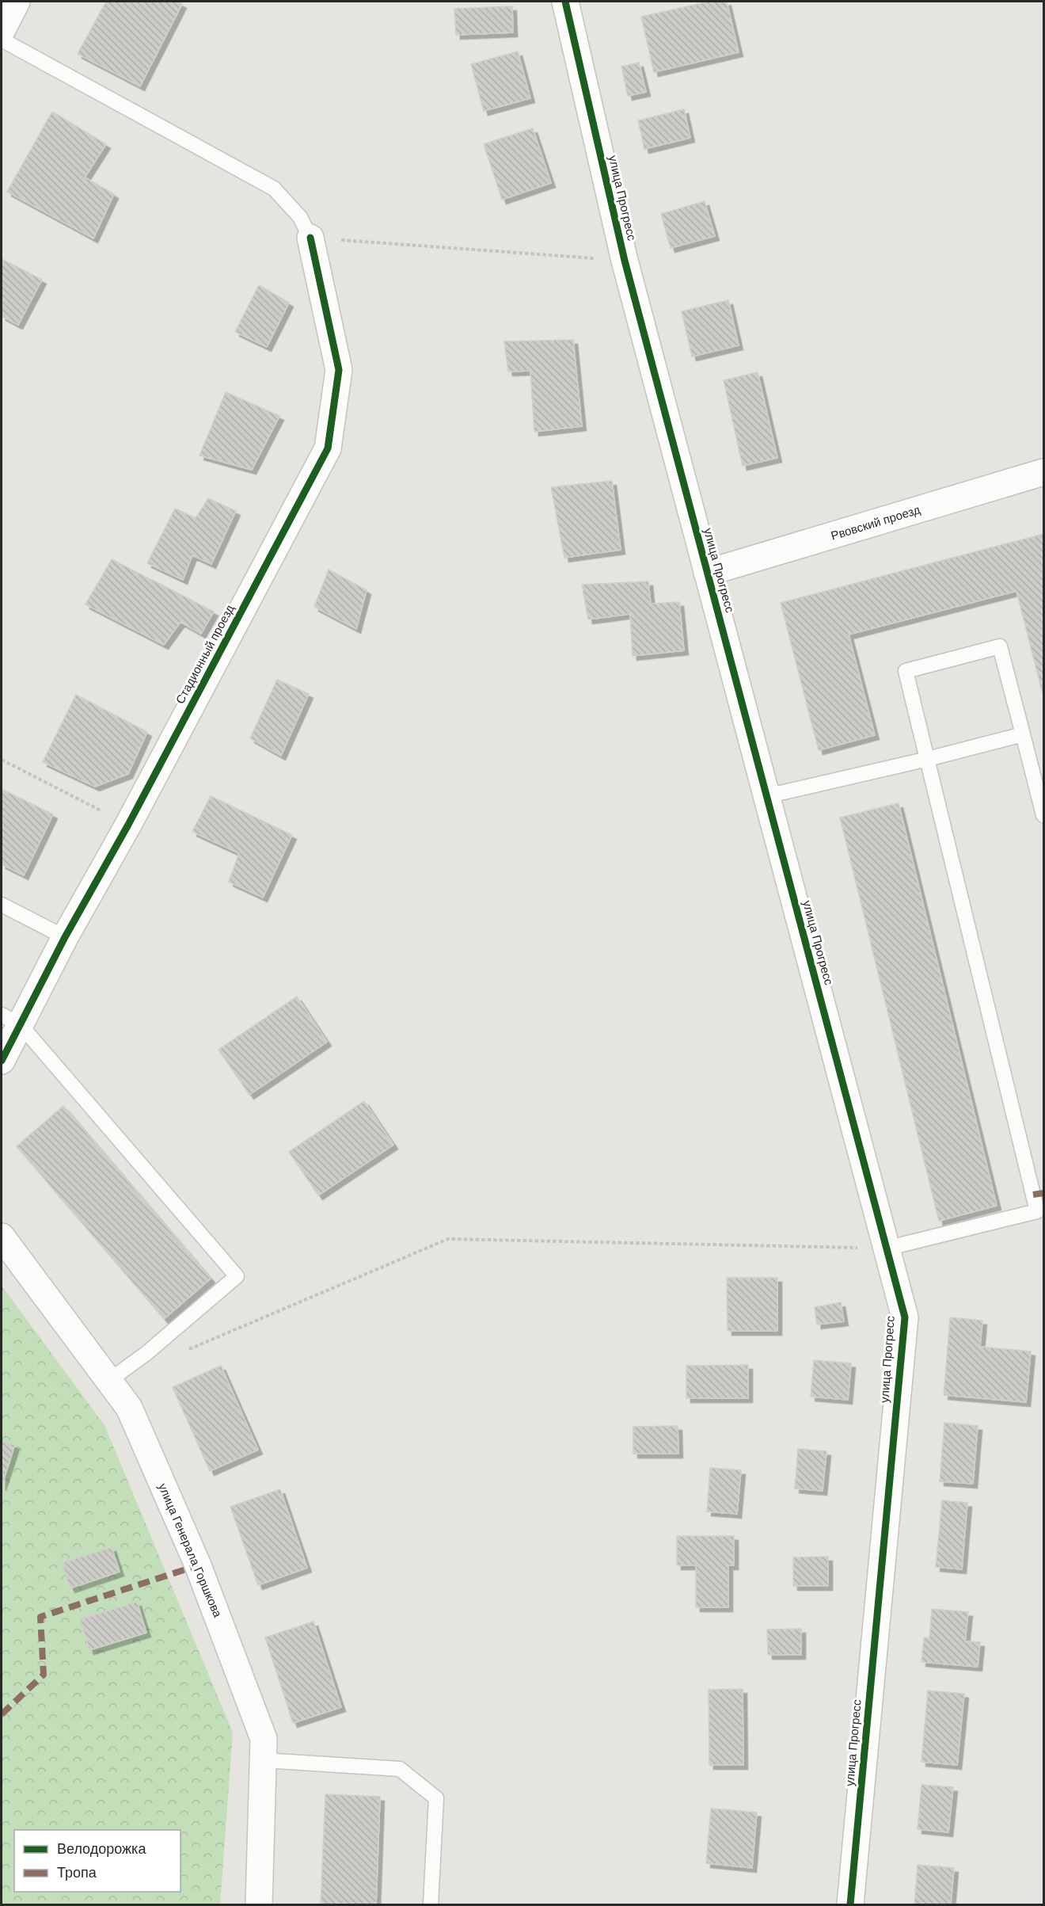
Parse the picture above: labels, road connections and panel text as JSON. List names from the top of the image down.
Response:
{
  "streets": {
    "street": [
      "улица Прогресс",
      "Рвовский проезд",
      "Стадионный проезд",
      "улица Генерала Горшкова"
    ]
  },
  "crossings": [
    ["улица Прогресс", "Рвовский проезд"]
  ],
  "legend": ["Велодорожка", "Тропа"]
}
